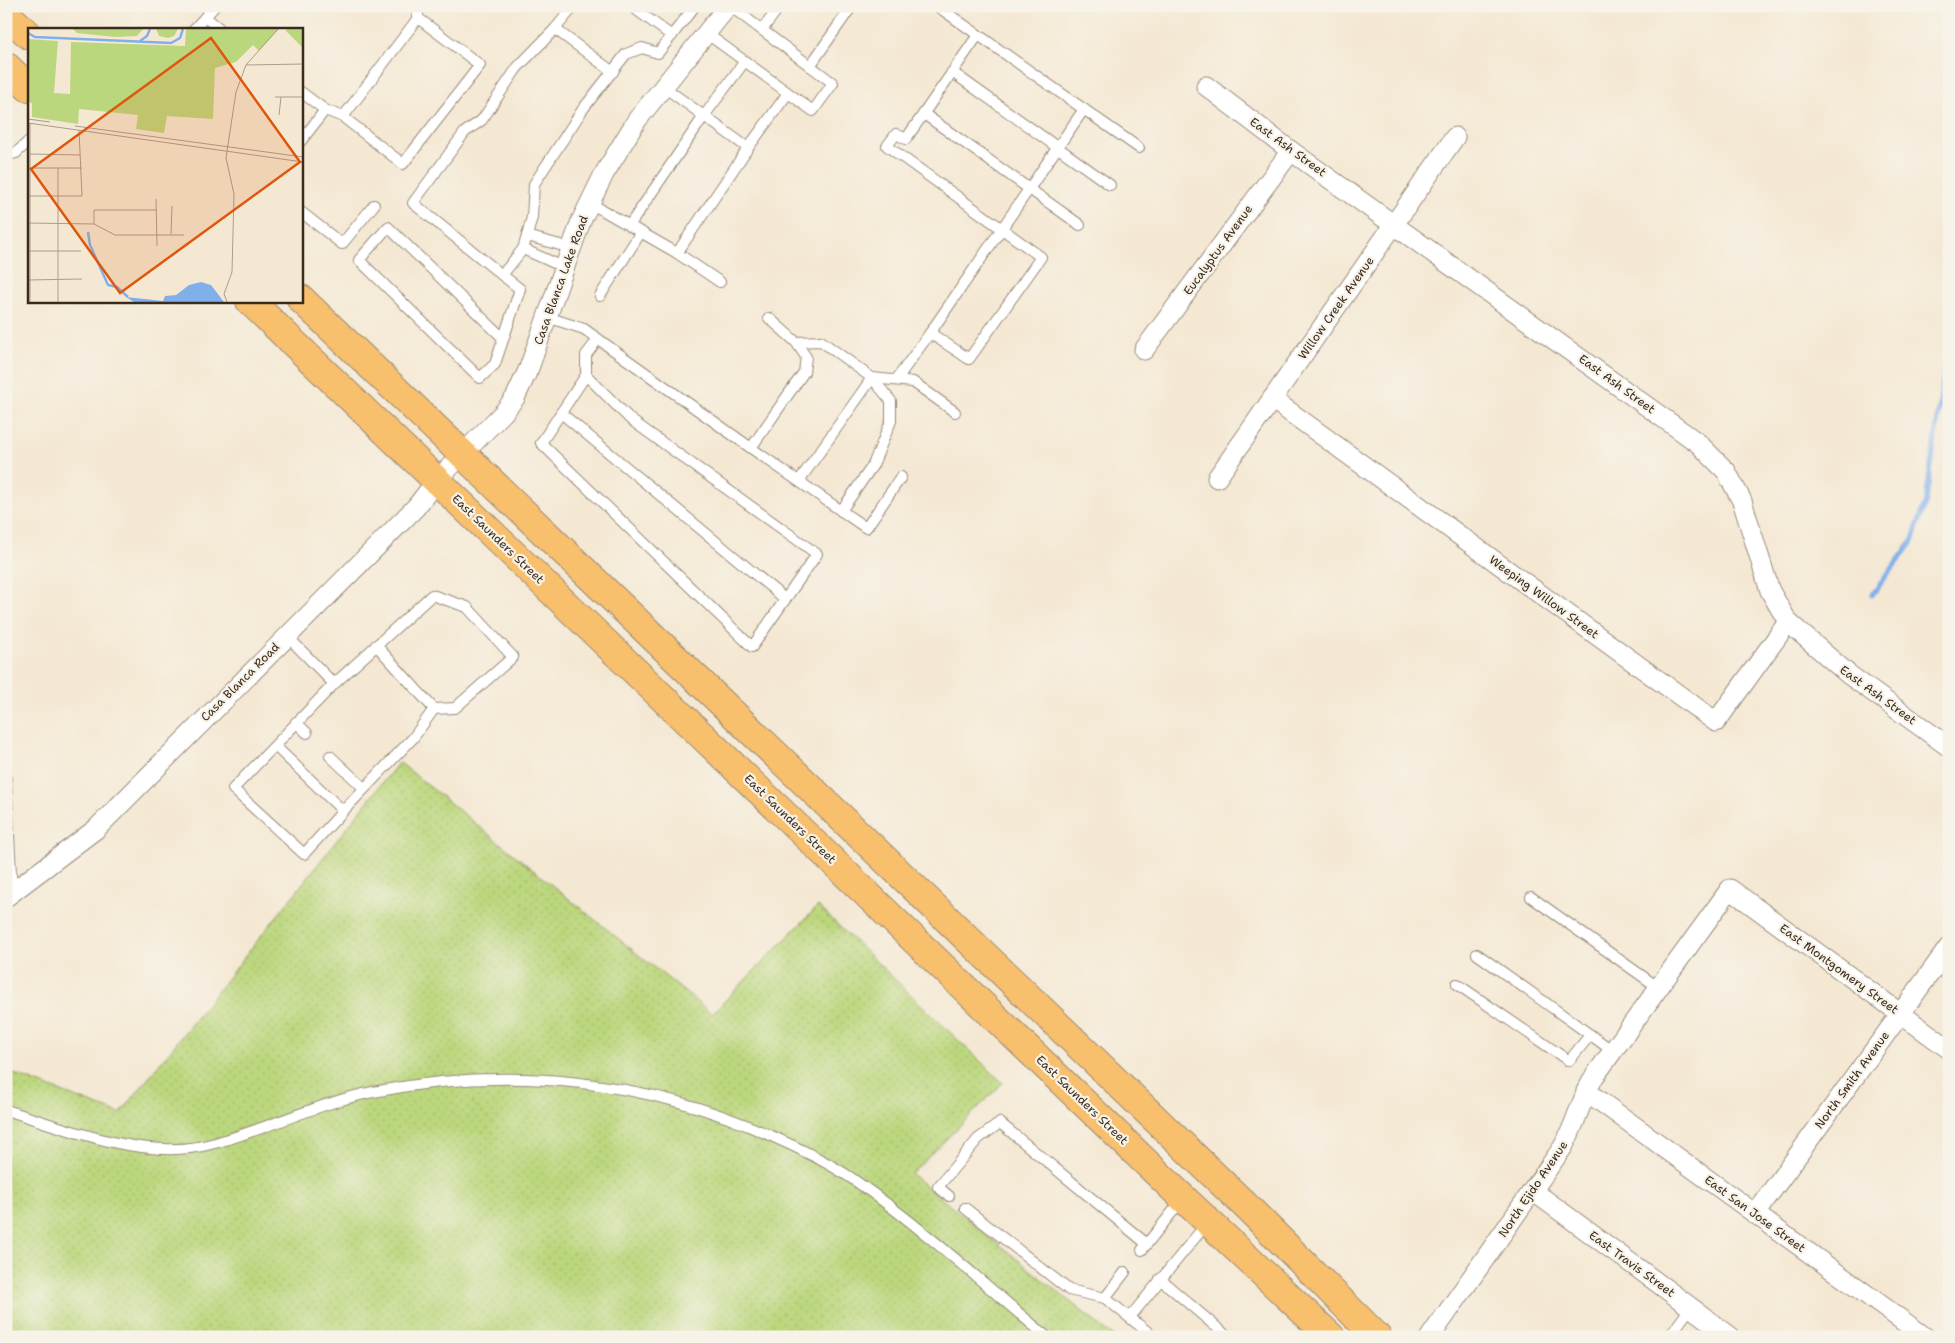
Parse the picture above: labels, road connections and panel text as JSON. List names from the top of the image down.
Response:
{
  "streets": {
    "main road": ["East Saunders Street"],
    "street": [
      "East Ash Street",
      "Eucalyptus Avenue",
      "Casa Blanca Lake Road",
      "Willow Creek Avenue",
      "Weeping Willow Street",
      "Casa Blanca Road",
      "East Montgomery Street",
      "North Smith Avenue",
      "North Ejido Avenue",
      "East San Jose Street",
      "East Travis Street"
    ]
  },
  "crossings": [
    ["East Ash Street", "Eucalyptus Avenue"],
    ["East Ash Street", "Willow Creek Avenue"],
    ["East Ash Street", "Weeping Willow Street"],
    ["Casa Blanca Lake Road", "Casa Blanca Road"],
    ["Willow Creek Avenue", "Weeping Willow Street"],
    ["East Saunders Street", "Casa Blanca Road"],
    ["East Montgomery Street", "North Smith Avenue"],
    ["East Montgomery Street", "North Ejido Avenue"],
    ["North Smith Avenue", "East San Jose Street"],
    ["North Ejido Avenue", "East San Jose Street"],
    ["North Ejido Avenue", "East Travis Street"]
  ]
}
